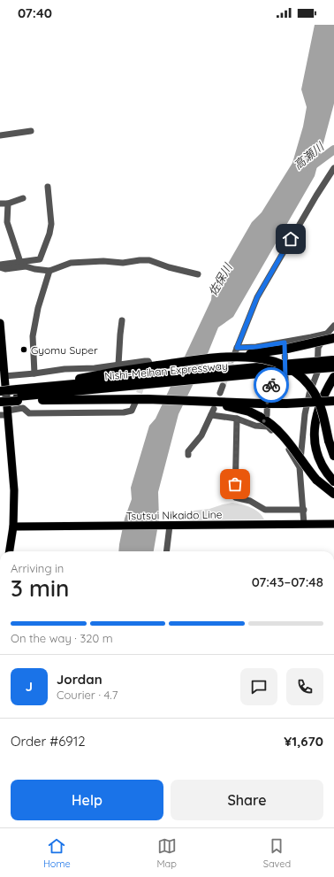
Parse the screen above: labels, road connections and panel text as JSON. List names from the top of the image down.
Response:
{
  "streets": {
    "highway": ["Nishi-Meihan Expressway"],
    "main road": ["Tsutsui Nikaido Line"]
  },
  "water": ["高瀬川", "佐保川"],
  "places": ["Gyomu Super"],
  "page": {
    "status": "07:40",
    "heading": ["3 min", "Arriving in", "07:43–07:48"],
    "panel": [
      "Jordan",
      "Courier · 4.7",
      "Order #6912",
      "¥1,670"
    ],
    "bar": "On the way · 320 m",
    "round": "J",
    "buttons": ["Help", "Share"],
    "tabs": ["Home", "Map", "Saved"]
  }
}
